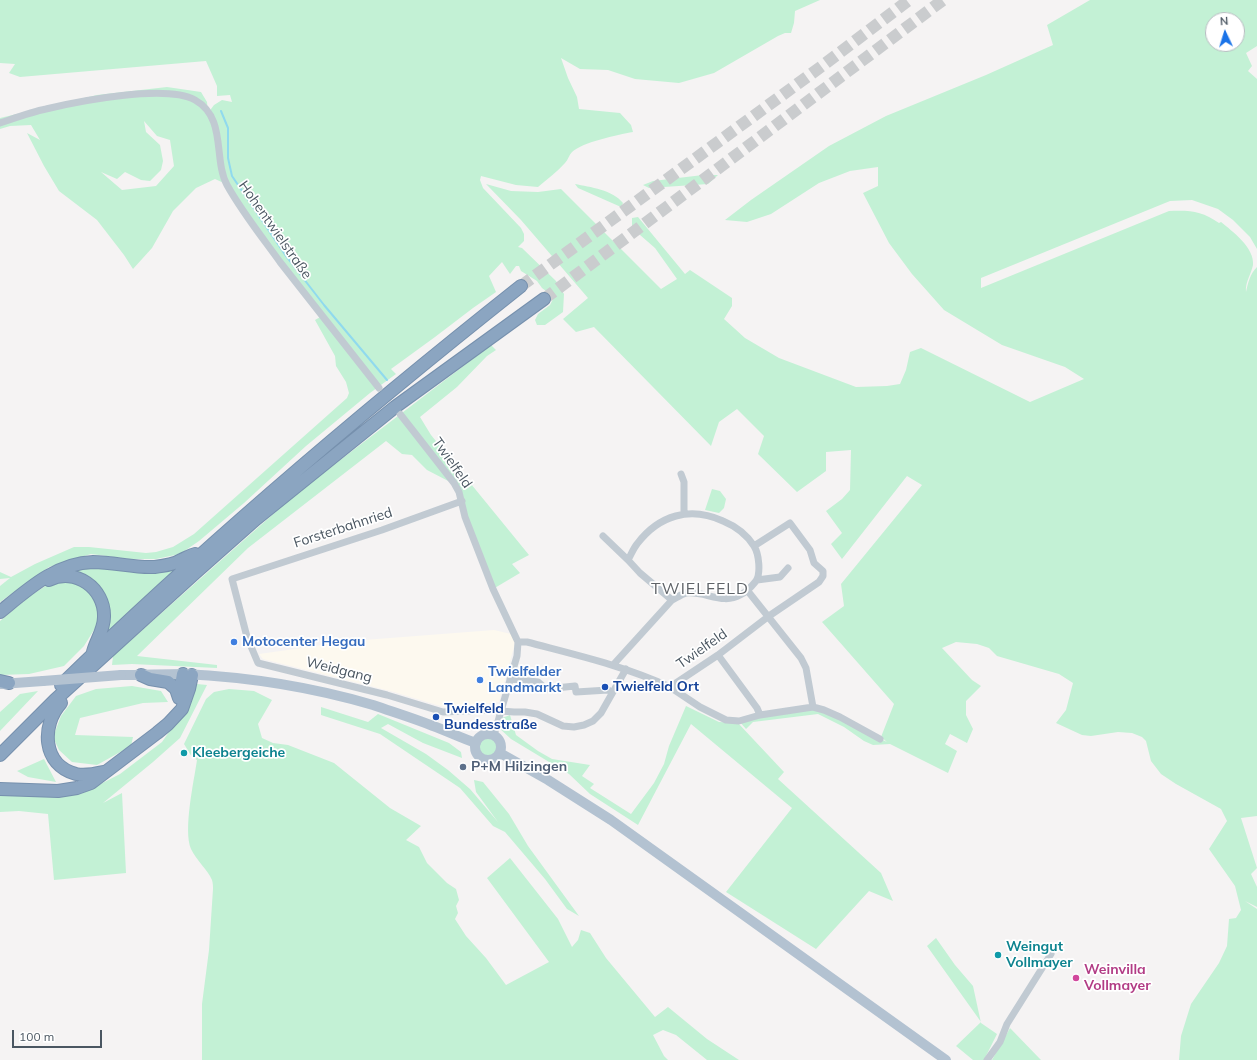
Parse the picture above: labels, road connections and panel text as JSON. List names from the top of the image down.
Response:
{
  "streets": {
    "street": [
      "Hohentwielstraße",
      "Twielfeld",
      "Forsterbahnried",
      "Weidgang"
    ]
  },
  "crossings": [
    ["Twielfeld", "Forsterbahnried"],
    ["Forsterbahnried", "Weidgang"]
  ],
  "districts": ["TWIELFELD"],
  "places": [
    "Motocenter Hegau",
    "Twielfelder Landmarkt",
    "Twielfeld Ort",
    "Twielfeld Bundesstraße",
    "Kleebergeiche",
    "P+M Hilzingen",
    "Weingut Vollmayer",
    "Weinvilla Vollmayer"
  ],
  "scale_bar": "100 m",
  "north": "top"
}
